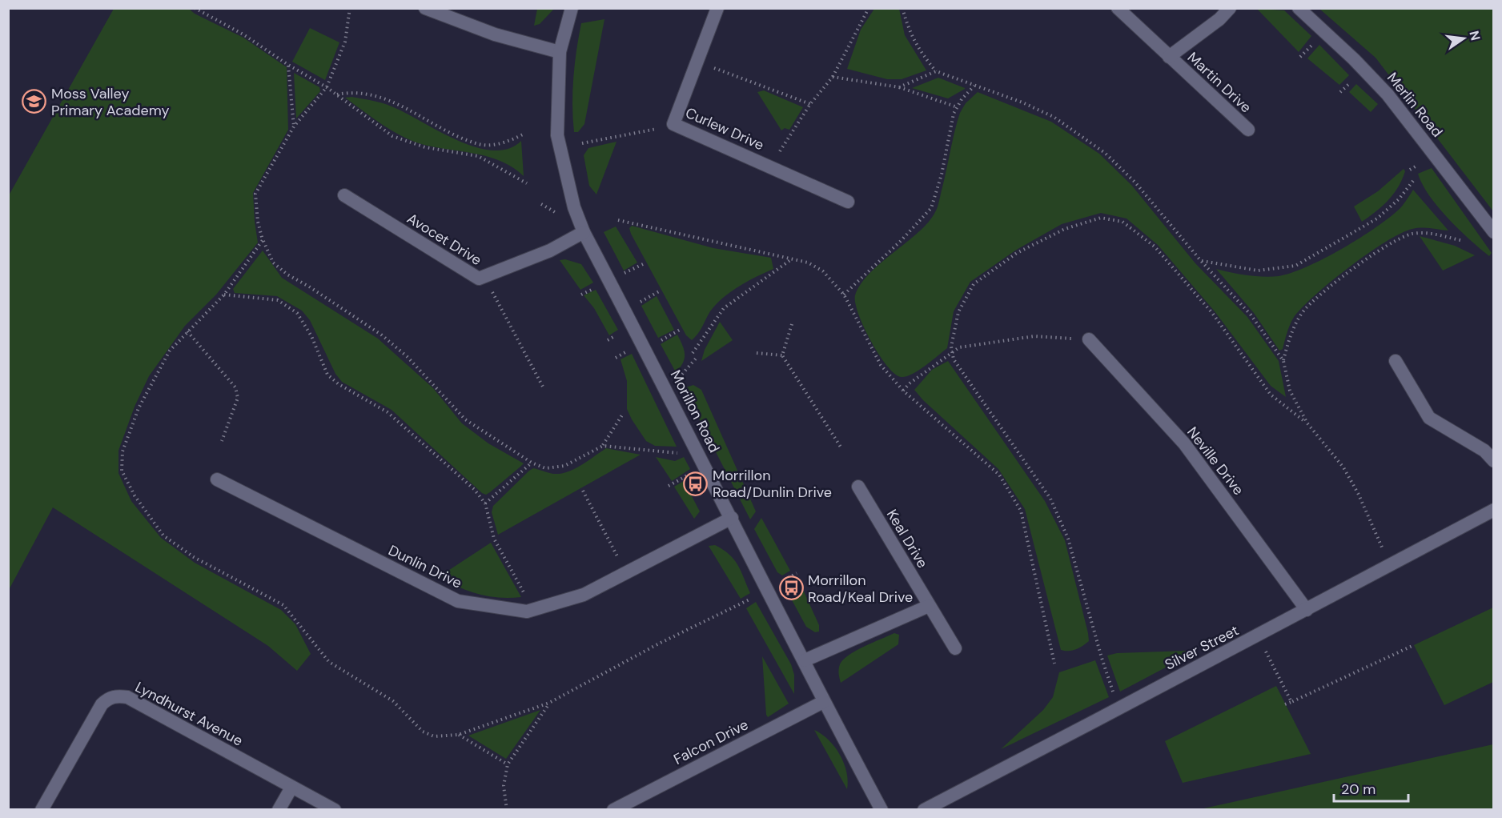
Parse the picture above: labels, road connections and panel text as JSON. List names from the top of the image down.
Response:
{
  "streets": {
    "street": [
      "Martin Drive",
      "Merlin Road",
      "Curlew Drive",
      "Avocet Drive",
      "Morillon Road",
      "Neville Drive",
      "Keal Drive",
      "Dunlin Drive",
      "Silver Street",
      "Lyndhurst Avenue",
      "Falcon Drive"
    ]
  },
  "crossings": [
    ["Avocet Drive", "Morillon Road"],
    ["Morillon Road", "Dunlin Drive"],
    ["Morillon Road", "Falcon Drive"],
    ["Neville Drive", "Silver Street"]
  ],
  "places": {
    "school or university": ["Moss Valley Primary Academy"],
    "bus stop": ["Morrillon Road/Dunlin Drive", "Morrillon Road/Keal Drive"]
  },
  "scale_bar": "20 m",
  "north": "right"
}
